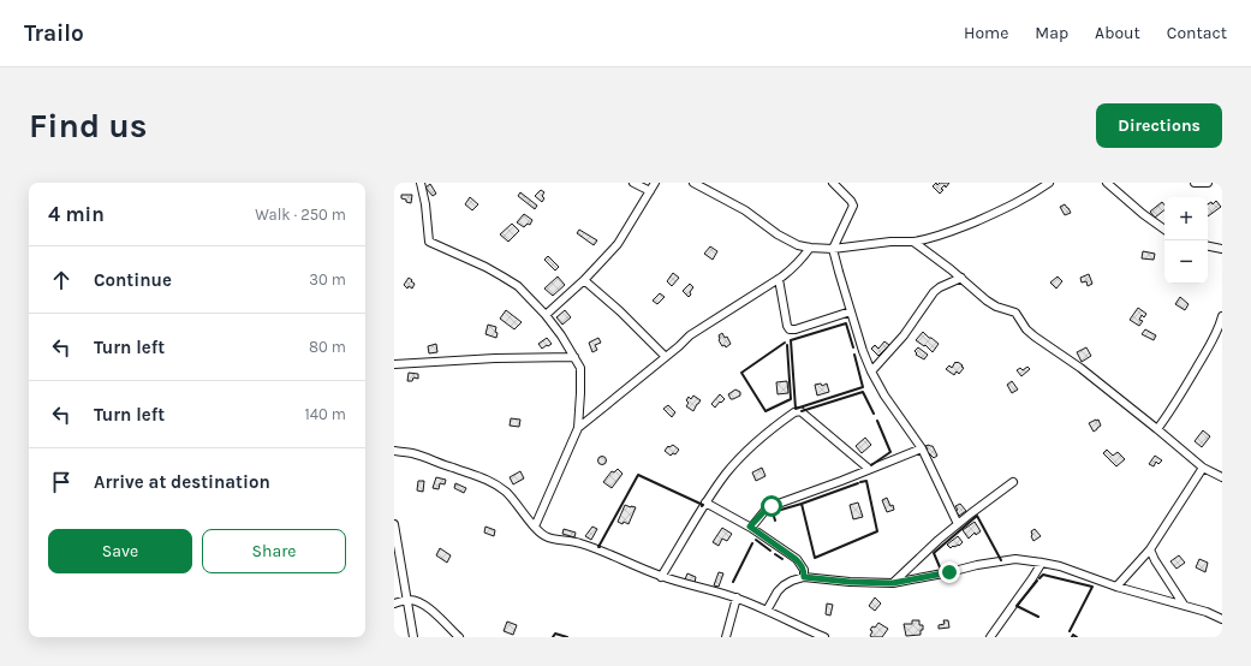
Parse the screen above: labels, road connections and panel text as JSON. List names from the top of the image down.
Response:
{
  "page": {
    "header": "Trailo",
    "nav": [
      "Home",
      "Map",
      "About",
      "Contact"
    ],
    "buttons": [
      "Directions",
      ["Save", "Share"]
    ],
    "title": "Find us",
    "heading": ["4 min", "Walk · 250 m"],
    "map_buttons": ["+", "−"],
    "list": [
      ["Continue", "30 m"],
      ["Turn left", "80 m"],
      ["Turn left", "140 m"],
      "Arrive at destination"
    ]
  }
}
